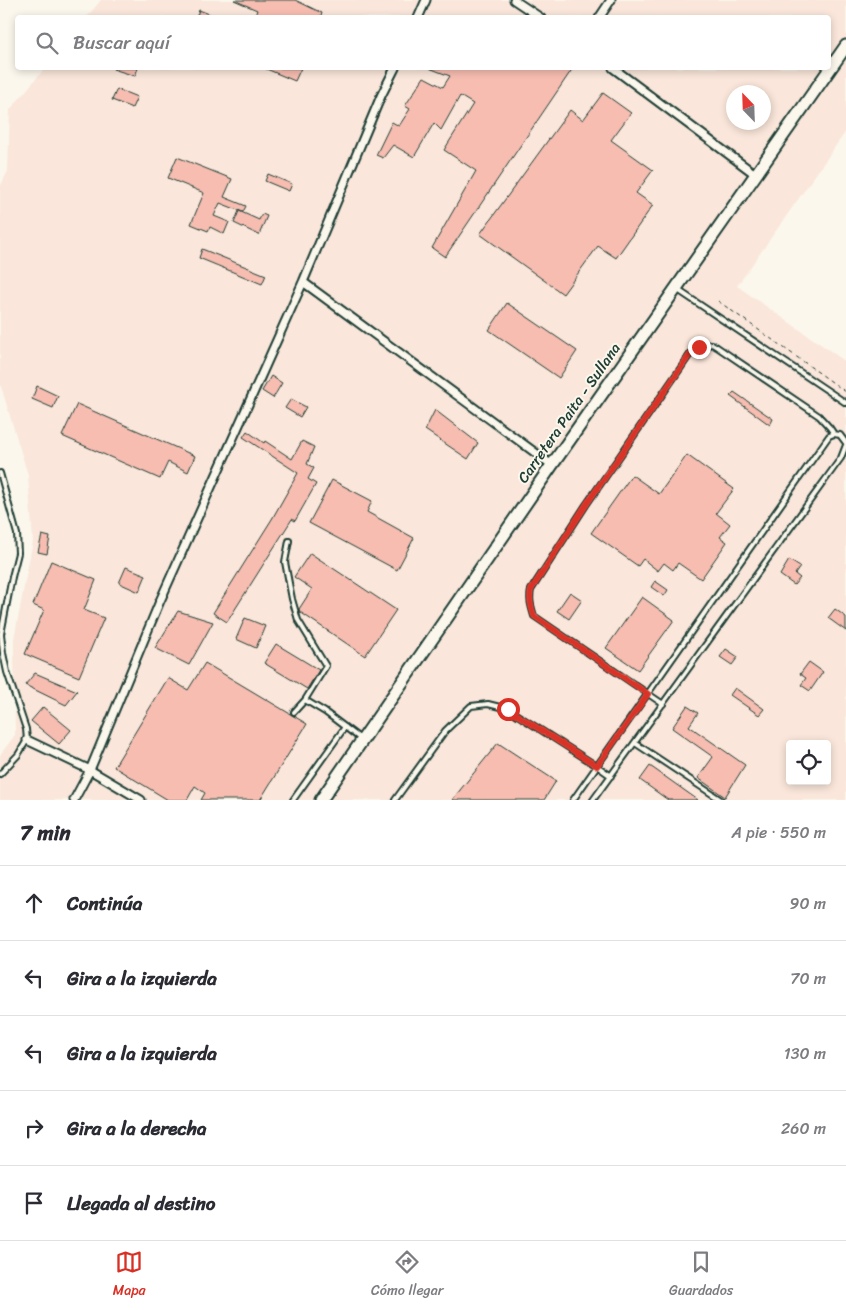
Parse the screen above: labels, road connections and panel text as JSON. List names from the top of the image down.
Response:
{
  "streets": {
    "main road": ["Carretera Paita - Sullana"]
  },
  "north": "top left",
  "page": {
    "search": "Buscar aquí",
    "heading": ["7 min", "A pie · 550 m"],
    "list": [
      ["Continúa", "90 m"],
      ["Gira a la izquierda", "70 m"],
      ["Gira a la izquierda", "130 m"],
      ["Gira a la derecha", "260 m"],
      "Llegada al destino"
    ],
    "nav": ["Mapa", "Cómo llegar", "Guardados"]
  }
}
